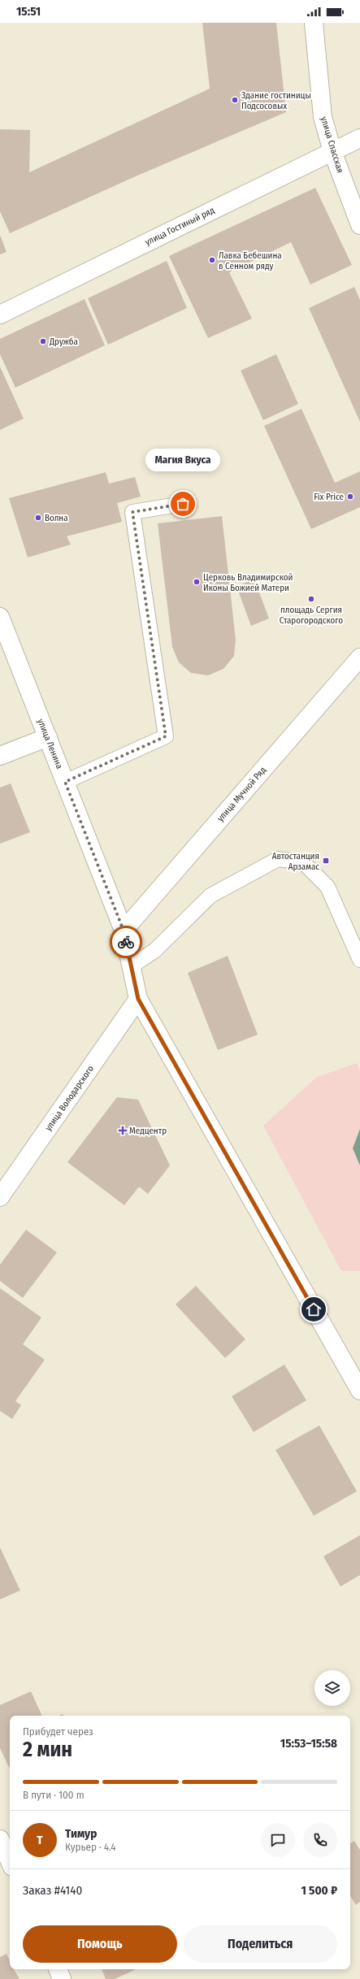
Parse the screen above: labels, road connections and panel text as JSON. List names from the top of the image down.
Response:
{
  "streets": {
    "street": [
      "улица Спасская",
      "улица Гостиный ряд",
      "улица Ленина",
      "улица Мучной Ряд",
      "улица Володарского"
    ]
  },
  "crossings": [
    ["улица Спасская", "улица Гостиный ряд"],
    ["улица Ленина", "улица Мучной Ряд"],
    ["улица Ленина", "улица Володарского"]
  ],
  "places": {
    "other": [
      "Здание гостиницы Подсосовых",
      "Лавка Бебешина в Сенном ряду",
      "Дружба",
      "Fix Price",
      "Магия Вкуса",
      "Волна",
      "Церковь Владимирской Иконы Божией Матери",
      "площадь Сергия Старогородского"
    ],
    "transit": ["Автостанция Арзамас"],
    "health": ["Медцентр"]
  },
  "page": {
    "status": "15:51",
    "bubble": "Магия Вкуса",
    "heading": ["2 мин", "Прибудет через", "15:53–15:58"],
    "panel": [
      "Тимур",
      "Курьер · 4.4",
      "Заказ #4140",
      "1 500 ₽"
    ],
    "bar": "В пути · 100 m",
    "round": "Т",
    "buttons": ["Помощь", "Поделиться"]
  }
}
